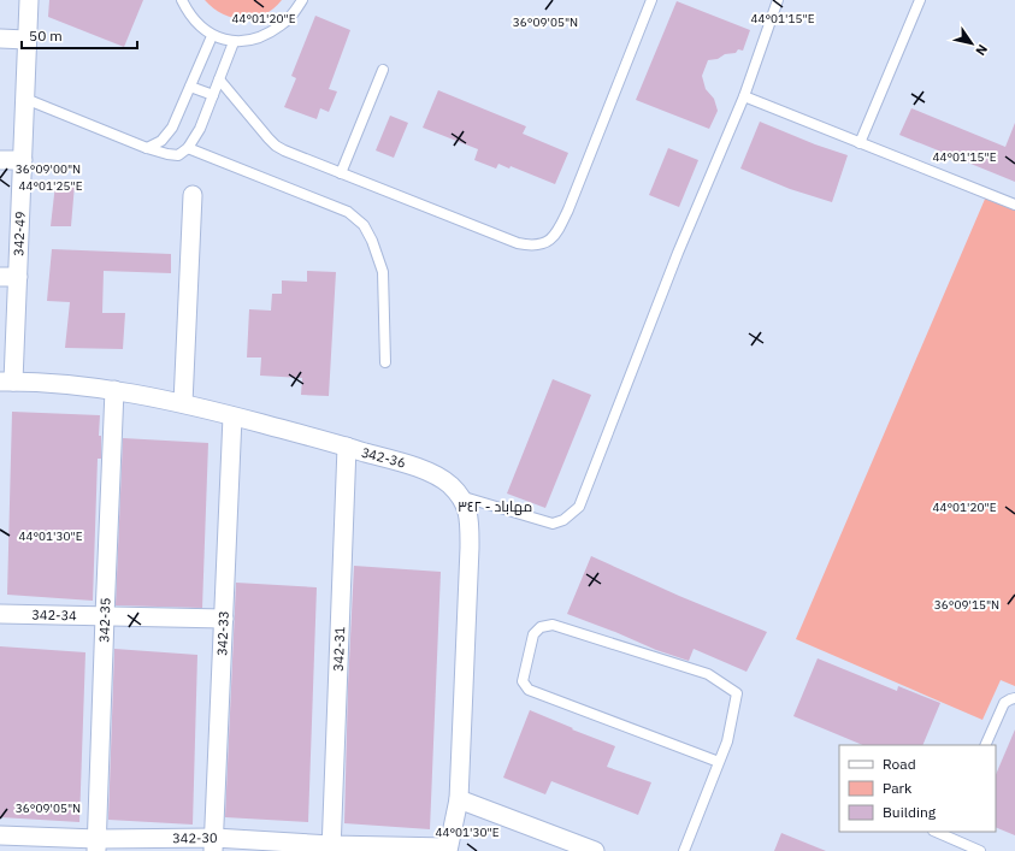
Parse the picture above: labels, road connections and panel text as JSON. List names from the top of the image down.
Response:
{
  "streets": {
    "street": [
      "342-49",
      "342-36",
      "342-34",
      "342-35",
      "342-33",
      "342-31",
      "342-30"
    ]
  },
  "crossings": [
    ["342-49", "342-36"],
    ["342-36", "342-35"],
    ["342-36", "342-33"],
    ["342-36", "342-31"],
    ["342-36", "342-30"],
    ["342-34", "342-35"],
    ["342-34", "342-33"],
    ["342-35", "342-30"],
    ["342-33", "342-30"],
    ["342-31", "342-30"]
  ],
  "districts": ["مهاباد - ٣٤٢"],
  "legend": ["Road", "Park", "Building"],
  "scale_bar": "50 m",
  "north": "bottom right",
  "coordinates": [
    "44°01'20\"E",
    "44°01'15\"E",
    "36°09'05\"N",
    "36°09'00\"N",
    "44°01'25\"E",
    "44°01'30\"E",
    "36°09'15\"N"
  ]
}
